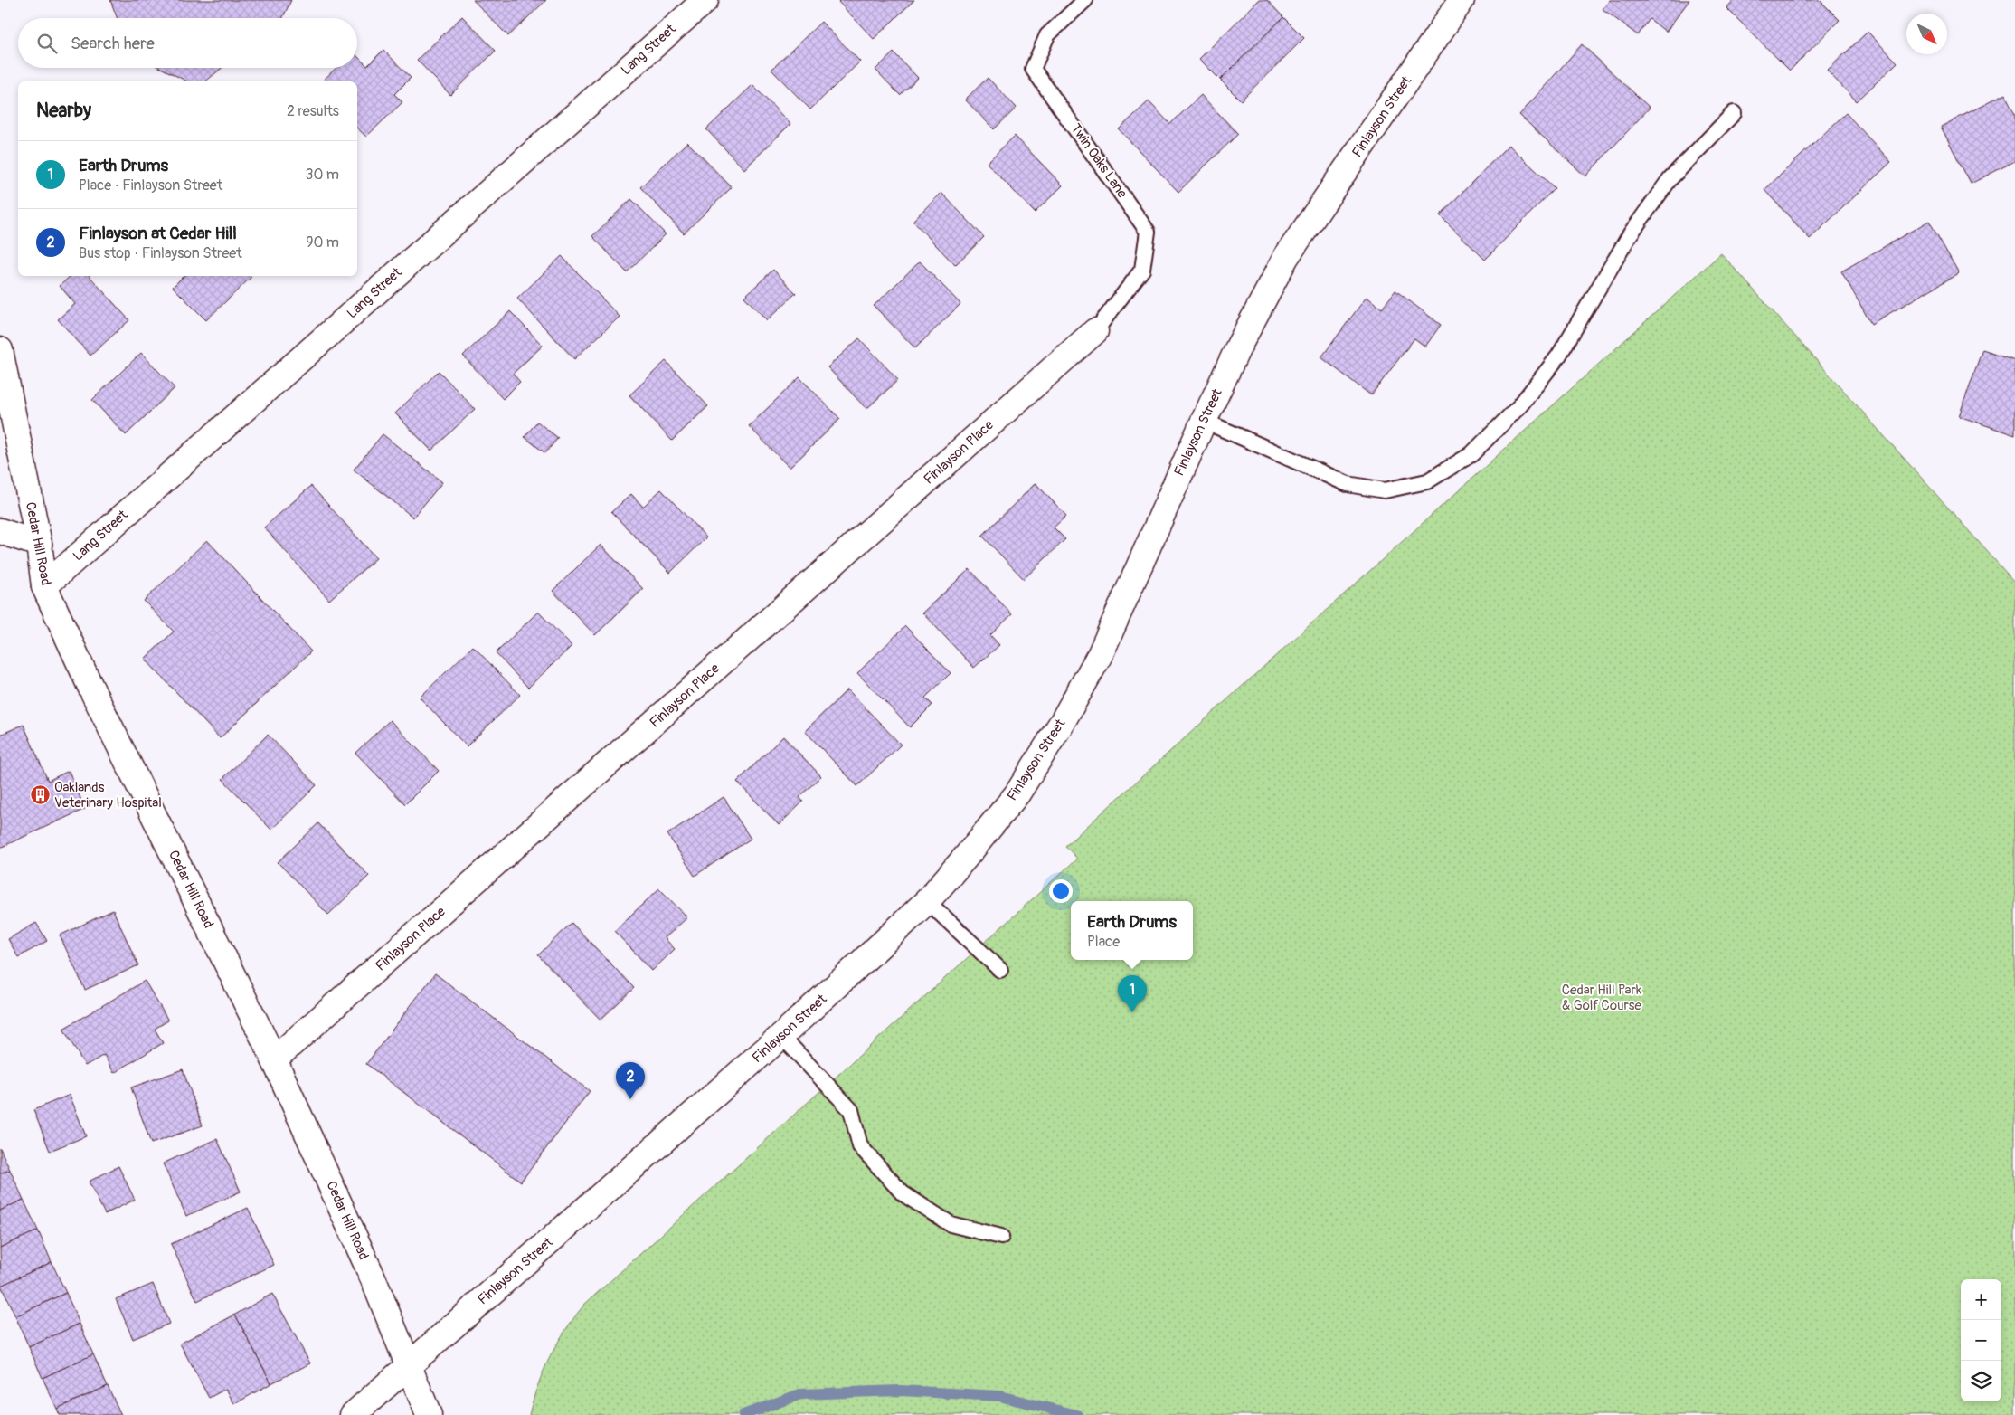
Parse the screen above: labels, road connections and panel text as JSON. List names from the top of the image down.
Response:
{
  "streets": {
    "street": [
      "Lang Street",
      "Finlayson Street",
      "Finlayson Place",
      "Cedar Hill Road"
    ],
    "lane": ["Twin Oaks Lane"]
  },
  "crossings": [
    ["Lang Street", "Cedar Hill Road"],
    ["Finlayson Street", "Cedar Hill Road"],
    ["Twin Oaks Lane", "Finlayson Place"],
    ["Finlayson Place", "Cedar Hill Road"]
  ],
  "parks": ["Cedar Hill Park & Golf Course"],
  "places": {
    "building": ["Oaklands Veterinary Hospital"]
  },
  "north": "bottom right",
  "page": {
    "search": "Search here",
    "heading": ["Nearby", "2 results"],
    "list": [
      {
        "mark": "1",
        "name": "Earth Drums",
        "note": "Place · Finlayson Street",
        "value": "30 m"
      },
      {
        "mark": "2",
        "name": "Finlayson at Cedar Hill",
        "note": "Bus stop · Finlayson Street",
        "value": "90 m"
      }
    ],
    "popup": ["Earth Drums", "Place"],
    "pins": ["1", "2"],
    "map_buttons": ["+", "−"]
  }
}
